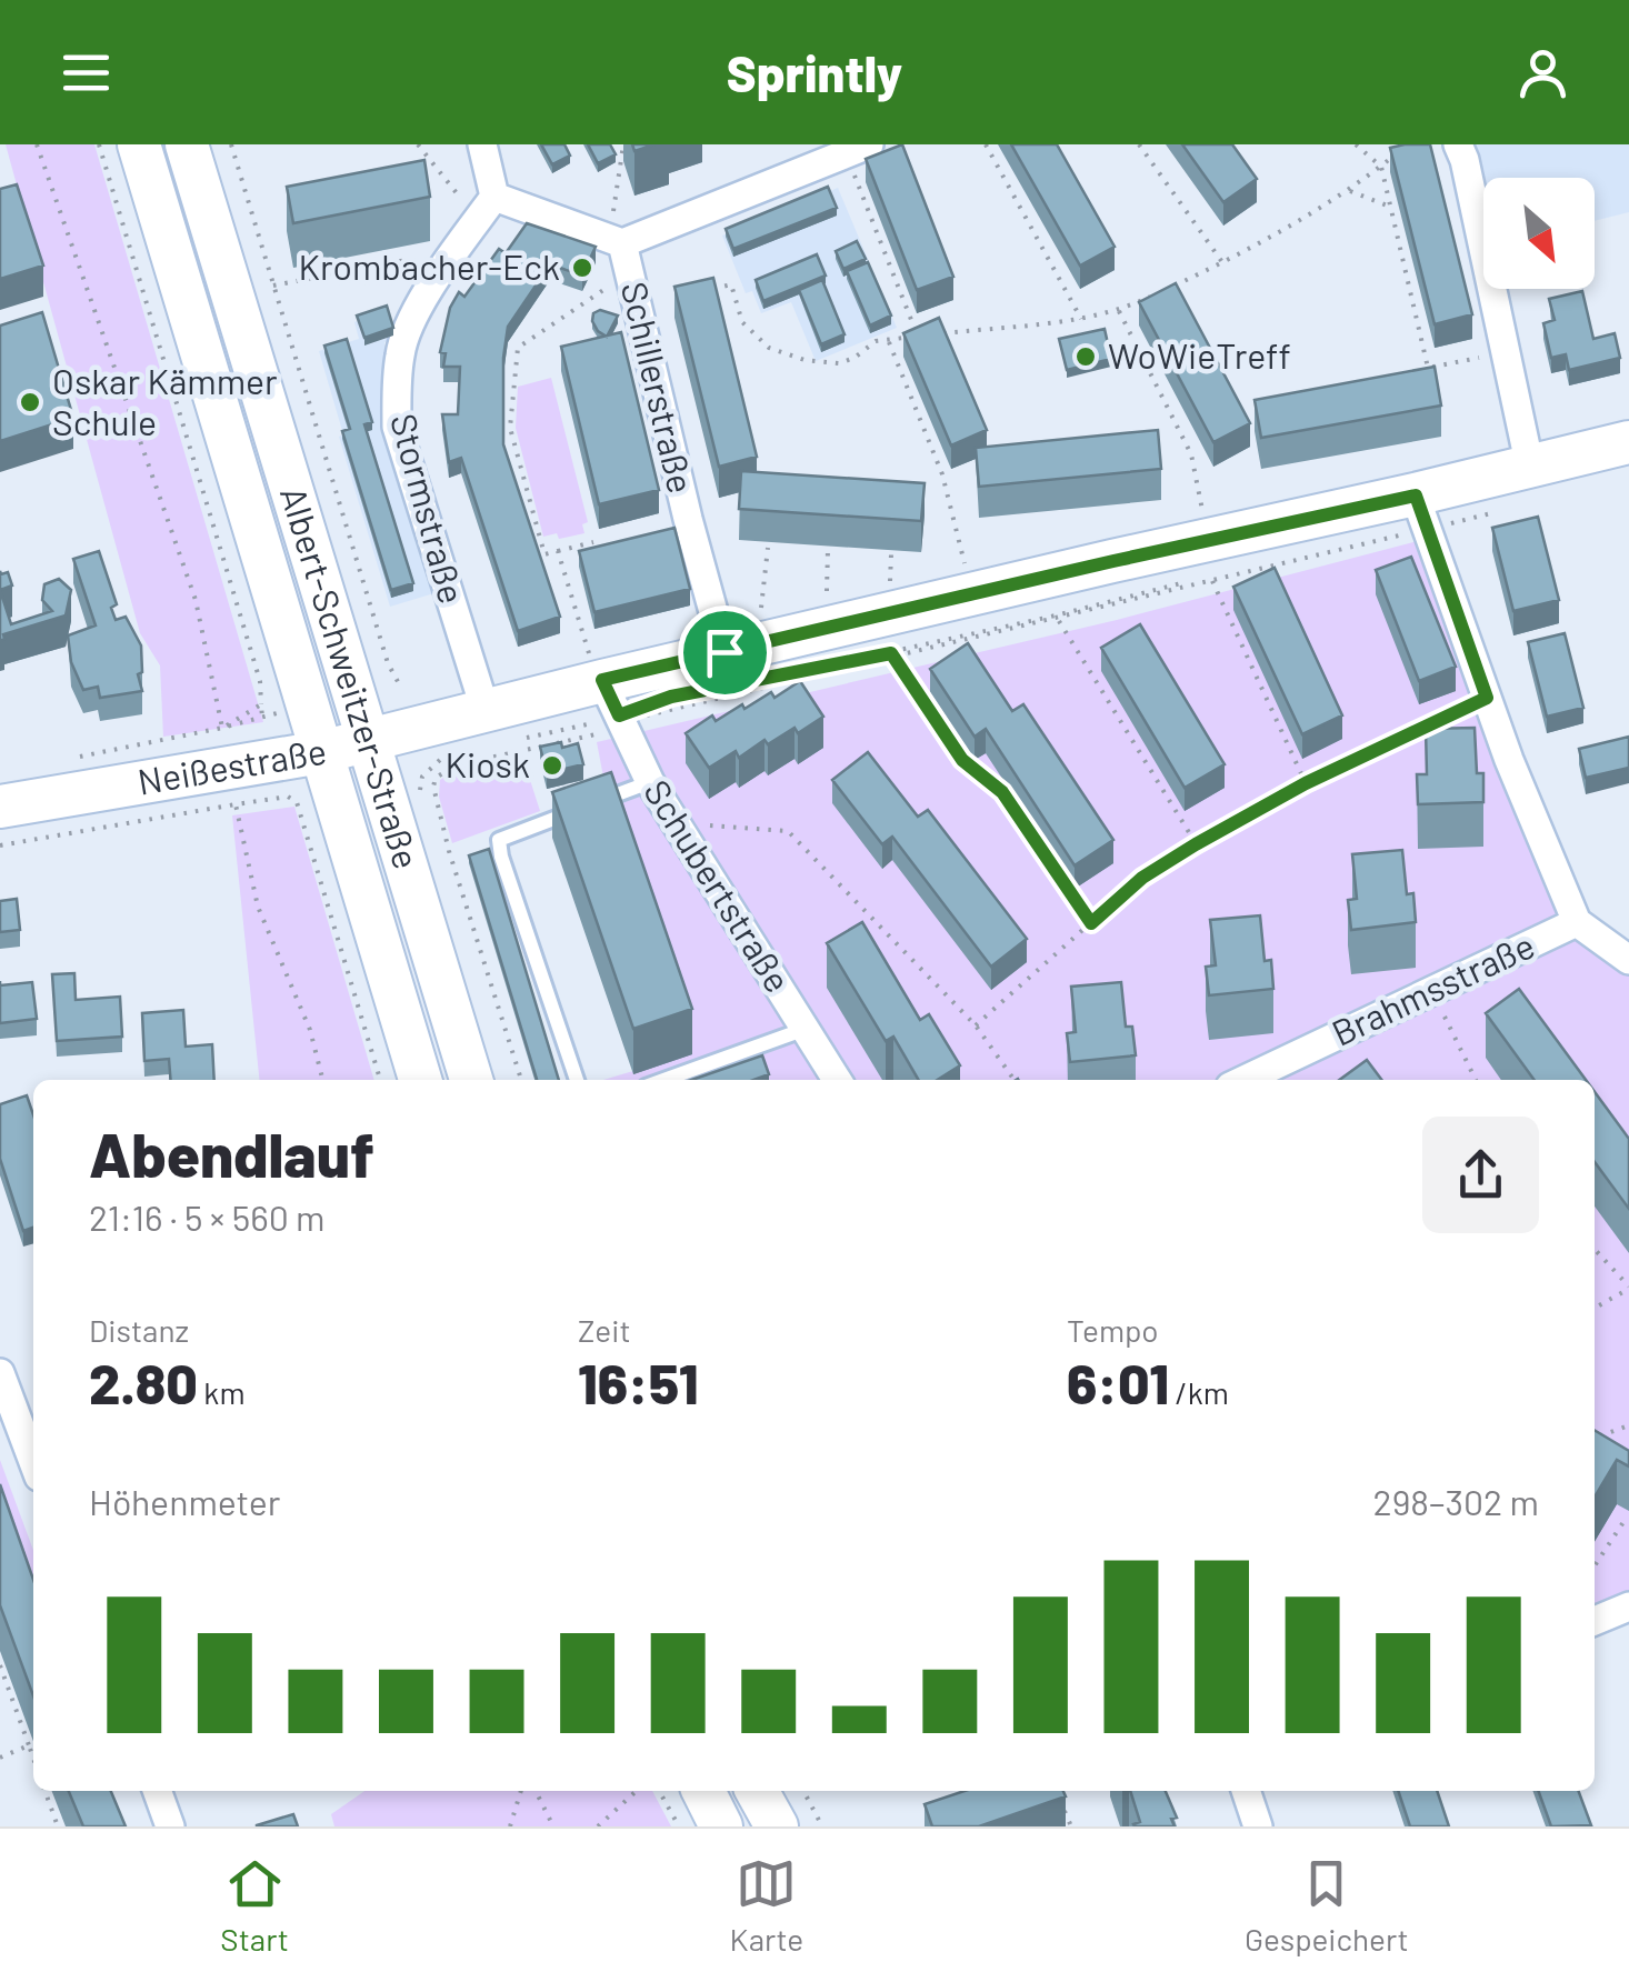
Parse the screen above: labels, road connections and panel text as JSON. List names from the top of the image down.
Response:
{
  "streets": {
    "street": [
      "Schillerstraße",
      "Stormstraße",
      "Albert-Schweitzer-Straße",
      "Neißestraße",
      "Schubertstraße",
      "Brahmsstraße"
    ]
  },
  "crossings": [
    ["Schillerstraße", "Stormstraße"],
    ["Schillerstraße", "Neißestraße"],
    ["Stormstraße", "Neißestraße"],
    ["Albert-Schweitzer-Straße", "Neißestraße"],
    ["Neißestraße", "Schubertstraße"]
  ],
  "places": [
    "Krombacher-Eck",
    "WoWieTreff",
    "Oskar Kämmer Schule",
    "Kiosk"
  ],
  "north": "bottom right",
  "page": {
    "header": "Sprintly",
    "heading": ["Abendlauf", "21:16 · 5 × 560 m"],
    "stats": [
      ["Distanz", "2.80 km"],
      ["Zeit", "16:51"],
      ["Tempo", "6:01 /km"]
    ],
    "chart": ["Höhenmeter", "298–302 m"],
    "tabs": ["Start", "Karte", "Gespeichert"]
  }
}
